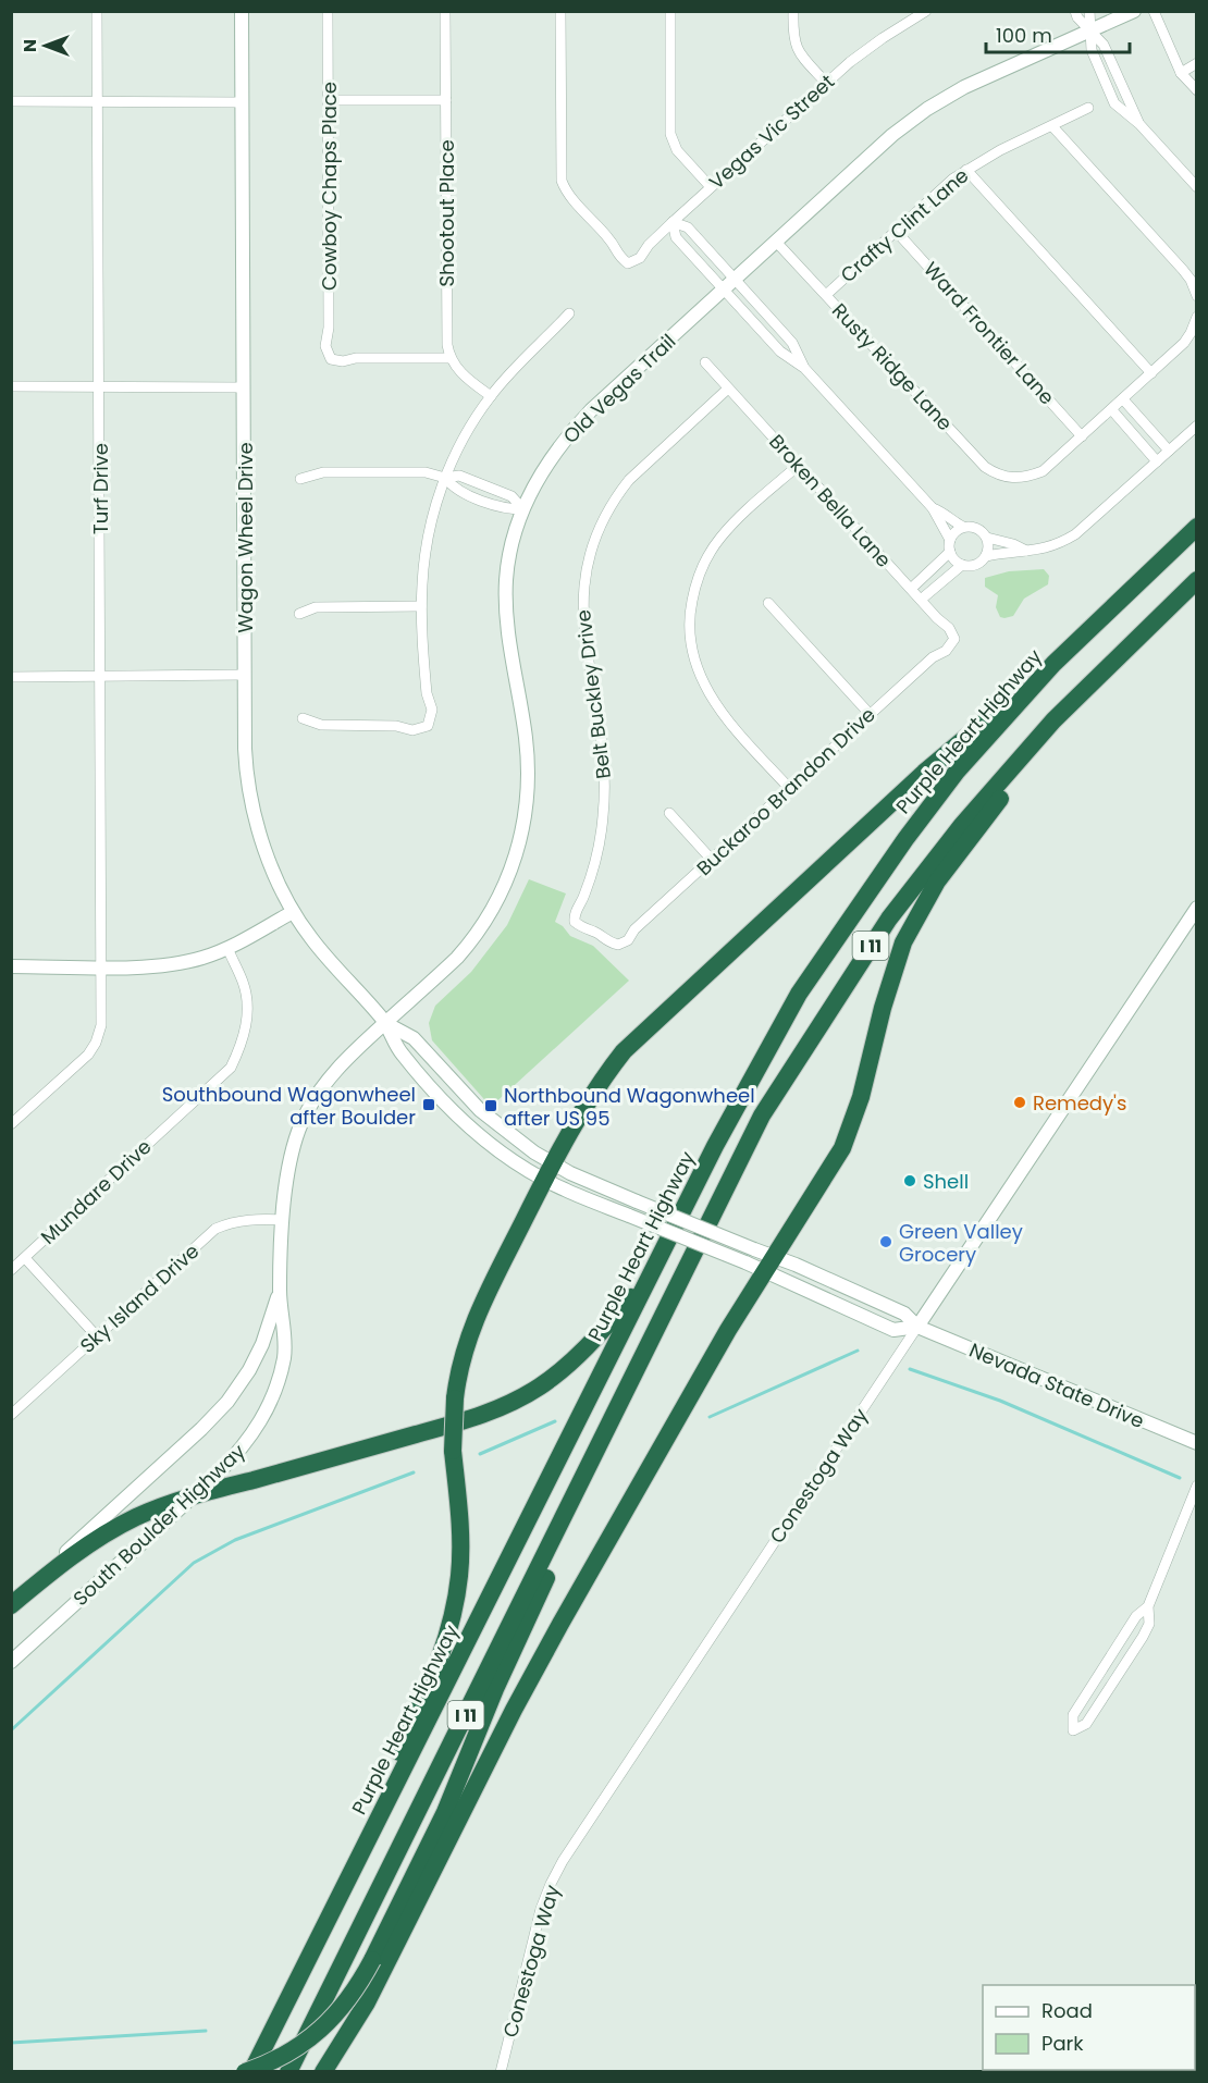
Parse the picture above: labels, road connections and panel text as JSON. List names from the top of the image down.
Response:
{
  "streets": {
    "highway": ["Purple Heart Highway", "I 11"],
    "street": [
      "Vegas Vic Street",
      "Cowboy Chaps Place",
      "Shootout Place",
      "Crafty Clint Lane",
      "Ward Frontier Lane",
      "Rusty Ridge Lane",
      "Old Vegas Trail",
      "Turf Drive",
      "Broken Bella Lane",
      "Wagon Wheel Drive",
      "Belt Buckley Drive",
      "Buckaroo Brandon Drive",
      "Mundare Drive",
      "Sky Island Drive",
      "Nevada State Drive",
      "Conestoga Way",
      "South Boulder Highway"
    ]
  },
  "crossings": [
    ["Cowboy Chaps Place", "Shootout Place"],
    ["Crafty Clint Lane", "Ward Frontier Lane"],
    ["Crafty Clint Lane", "Rusty Ridge Lane"],
    ["Ward Frontier Lane", "Rusty Ridge Lane"],
    ["Rusty Ridge Lane", "Old Vegas Trail"],
    ["Old Vegas Trail", "Wagon Wheel Drive"],
    ["Old Vegas Trail", "South Boulder Highway"],
    ["Broken Bella Lane", "Belt Buckley Drive"],
    ["Broken Bella Lane", "Buckaroo Brandon Drive"],
    ["Wagon Wheel Drive", "Nevada State Drive"],
    ["Wagon Wheel Drive", "South Boulder Highway"],
    ["Belt Buckley Drive", "Buckaroo Brandon Drive"],
    ["Sky Island Drive", "South Boulder Highway"],
    ["Nevada State Drive", "Conestoga Way"]
  ],
  "places": {
    "other": ["Remedy's", "Shell", "Green Valley Grocery"],
    "transit": ["Southbound Wagonwheel after Boulder", "Northbound Wagonwheel after US 95"]
  },
  "legend": ["Road", "Park"],
  "scale_bar": "100 m",
  "north": "left"
}
